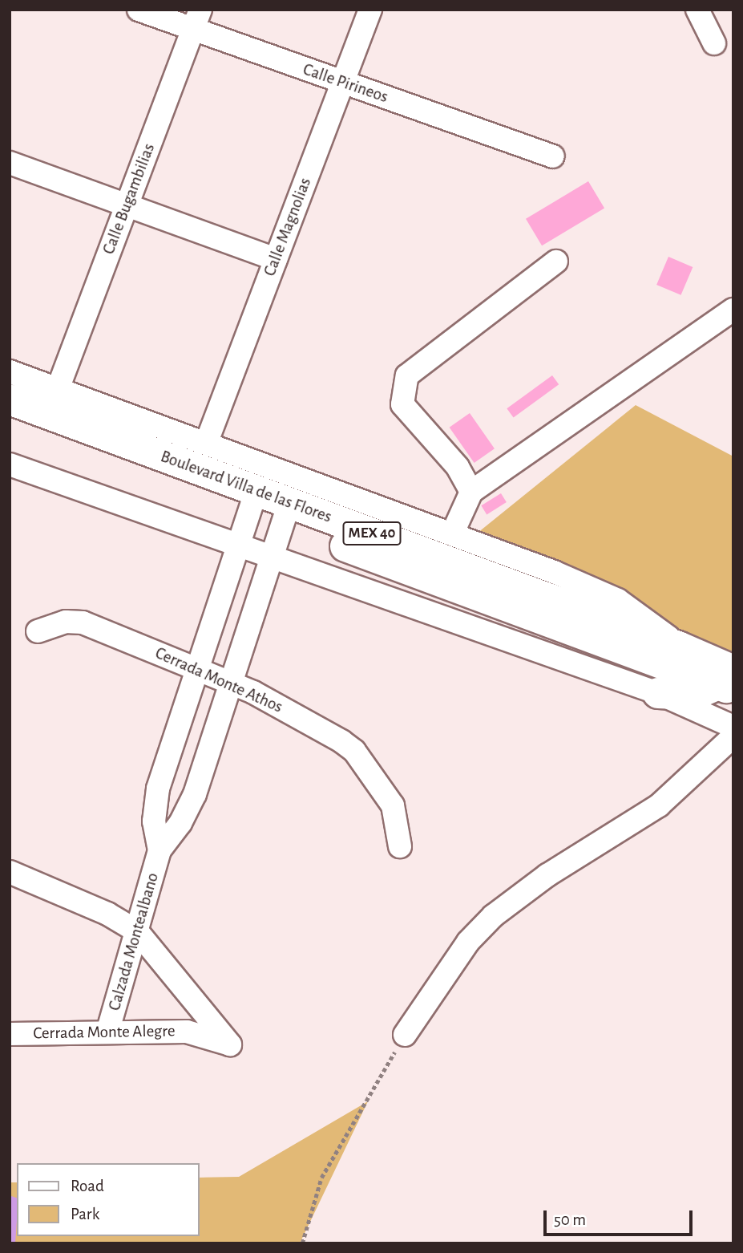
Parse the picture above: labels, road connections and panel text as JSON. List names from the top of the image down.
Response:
{
  "streets": {
    "highway": ["Boulevard Villa de las Flores", "MEX 40"],
    "street": [
      "Calle Pirineos",
      "Calle Bugambilias",
      "Calle Magnolias",
      "Cerrada Monte Athos",
      "Calzada Montealbano",
      "Cerrada Monte Alegre"
    ]
  },
  "crossings": [
    ["Calle Pirineos", "Calle Bugambilias"],
    ["Calle Pirineos", "Calle Magnolias"],
    ["Boulevard Villa de las Flores", "Calzada Montealbano"],
    ["Cerrada Monte Athos", "Calzada Montealbano"],
    ["Calzada Montealbano", "Cerrada Monte Alegre"]
  ],
  "legend": ["Road", "Park"],
  "scale_bar": "50 m"
}
